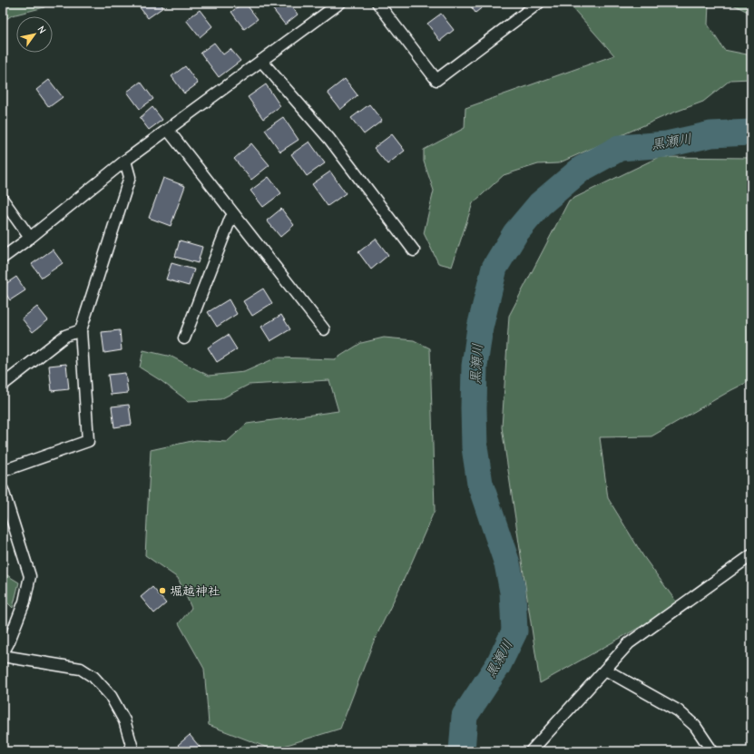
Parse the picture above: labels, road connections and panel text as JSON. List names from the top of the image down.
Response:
{
  "water": ["黒瀬川"],
  "places": ["堀越神社"],
  "north": "top right"
}
